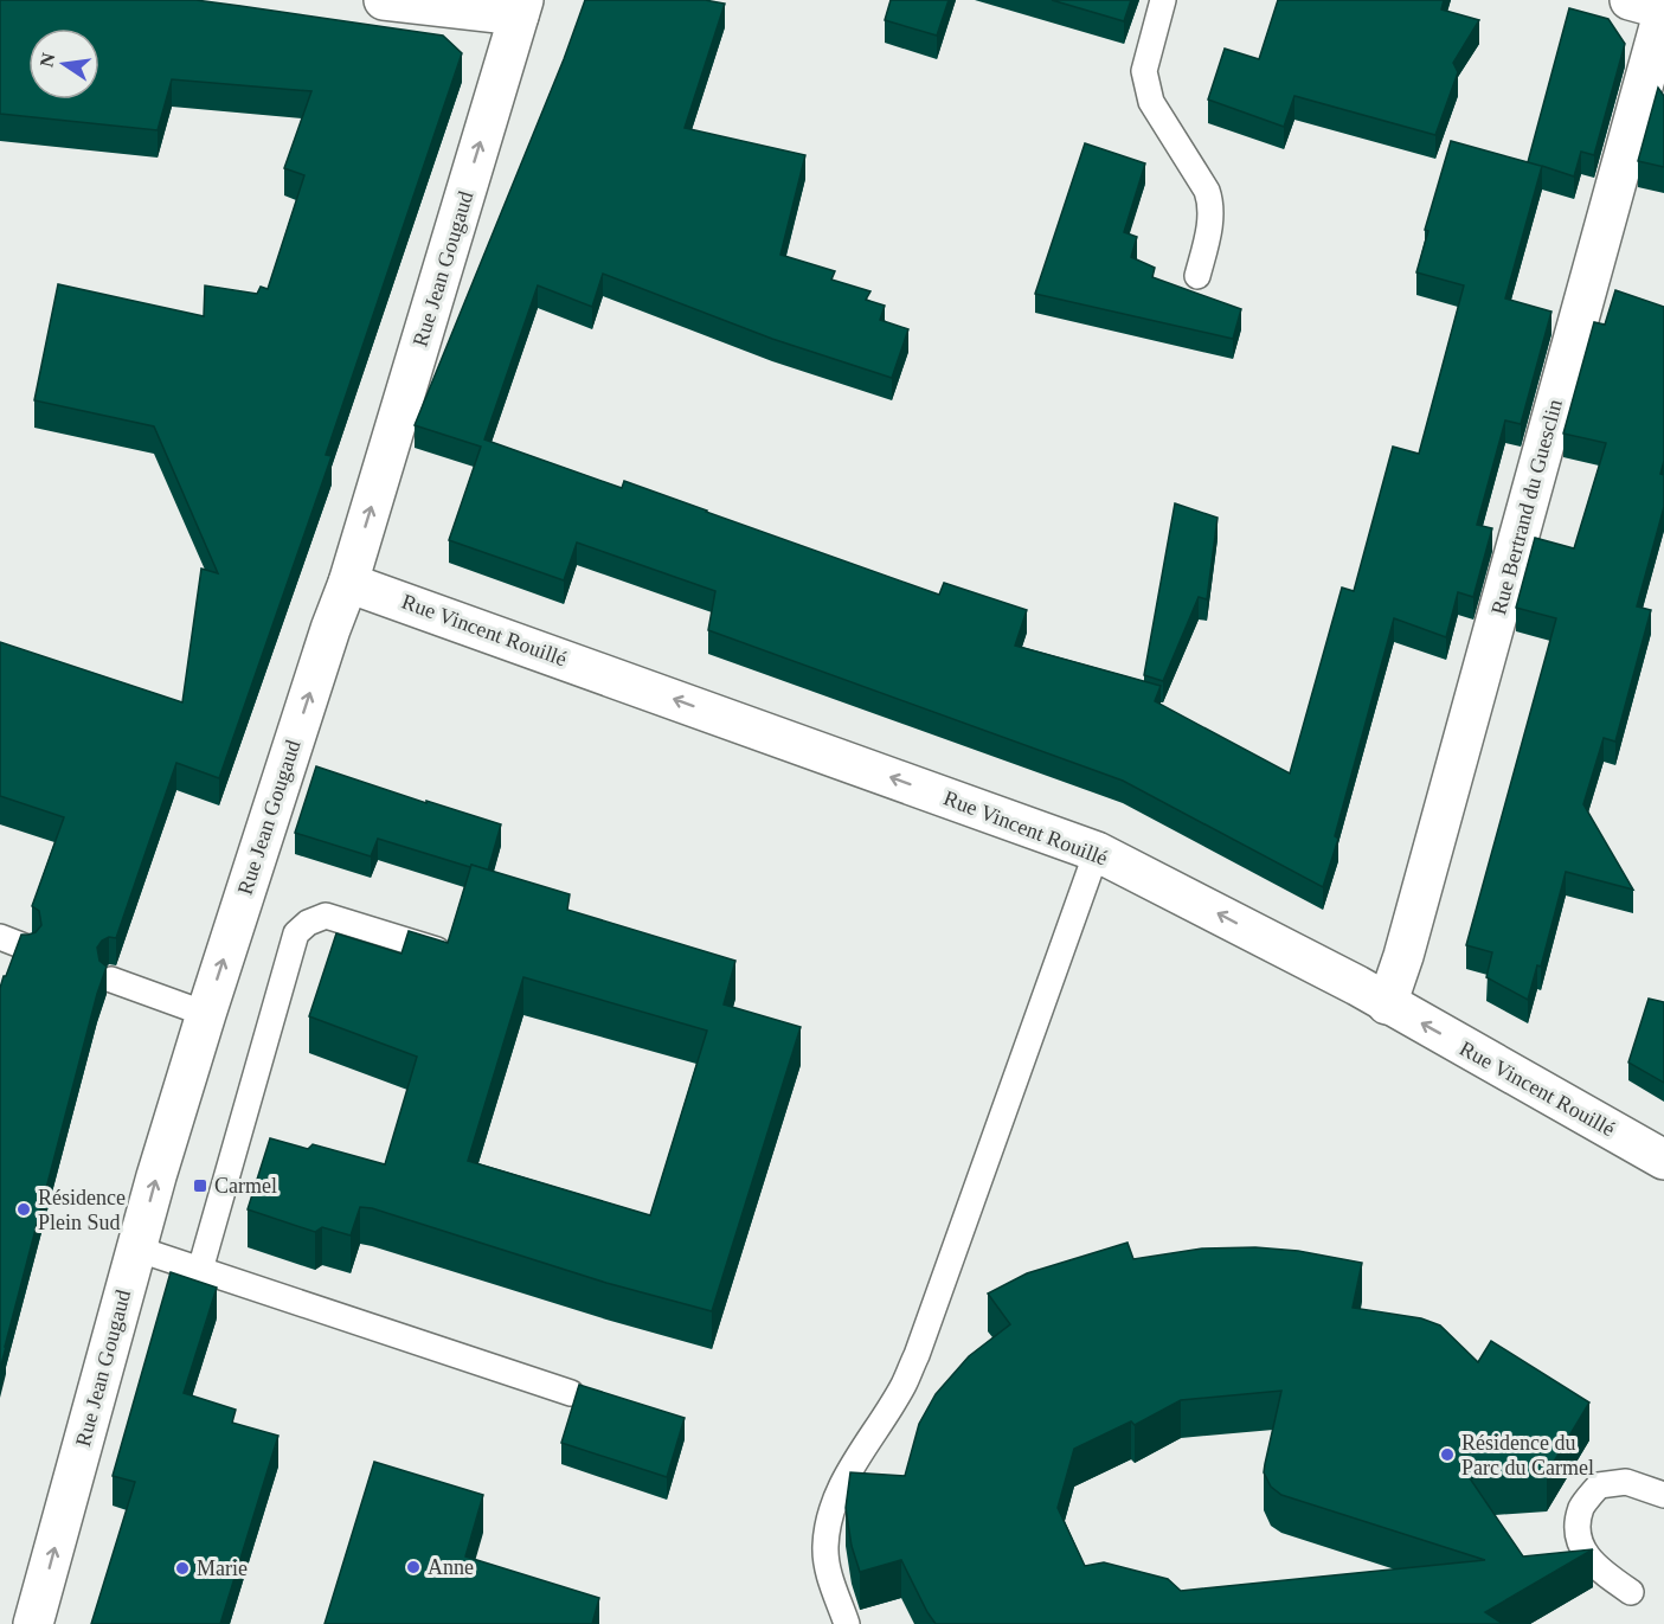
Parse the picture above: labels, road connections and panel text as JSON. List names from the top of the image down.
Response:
{
  "streets": {
    "street": ["Rue Jean Gougaud", "Rue Bertrand du Guesclin", "Rue Vincent Rouillé"]
  },
  "crossings": [
    ["Rue Jean Gougaud", "Rue Vincent Rouillé"],
    ["Rue Bertrand du Guesclin", "Rue Vincent Rouillé"]
  ],
  "one_way": ["Rue Jean Gougaud", "Rue Vincent Rouillé"],
  "places": {
    "transit": ["Carmel"],
    "other": [
      "Résidence Plein Sud",
      "Résidence du Parc du Carmel",
      "Anne",
      "Marie"
    ]
  },
  "north": "left"
}
